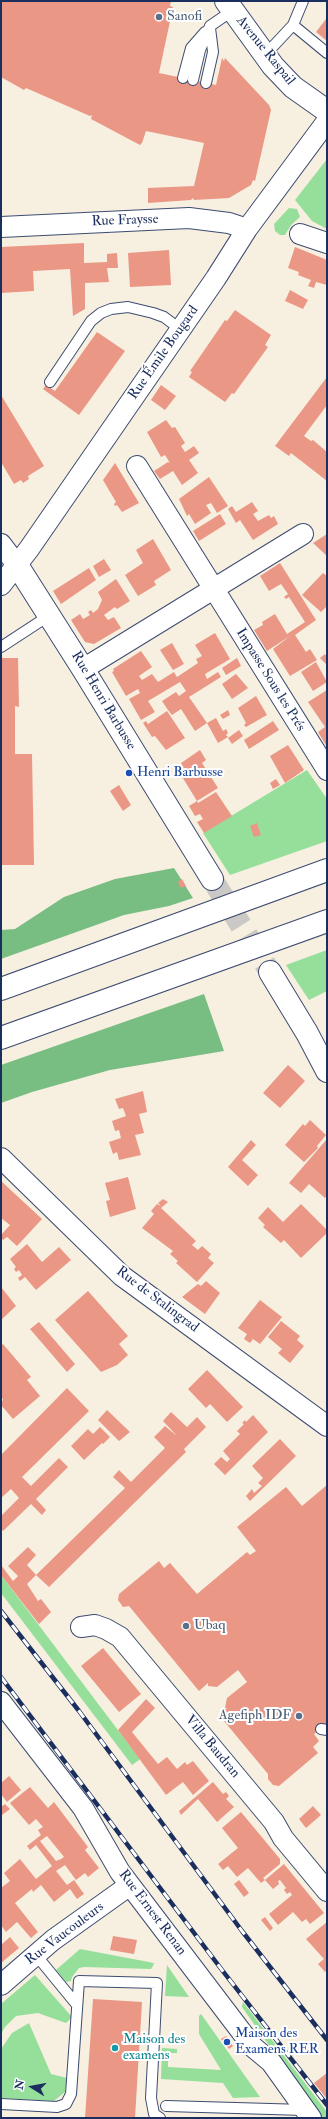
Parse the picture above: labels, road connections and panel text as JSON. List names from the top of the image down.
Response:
{
  "streets": {
    "main road": ["Avenue Raspail", "Rue Henri Barbusse"],
    "street": [
      "Rue Fraysse",
      "Rue Émile Bougard",
      "Impasse Sous les Prés",
      "Rue de Stalingrad",
      "Villa Baudran",
      "Rue Ernest Renan",
      "Rue Vaucouleurs"
    ]
  },
  "crossings": [
    ["Rue Fraysse", "Rue Émile Bougard"],
    ["Rue Émile Bougard", "Rue Henri Barbusse"],
    ["Rue Ernest Renan", "Rue Vaucouleurs"]
  ],
  "places": [
    "Sanofi",
    "Henri Barbusse",
    "Ubaq",
    "Agefiph IDF",
    "Maison des Examens RER",
    "Maison des examens"
  ],
  "north": "left"
}
